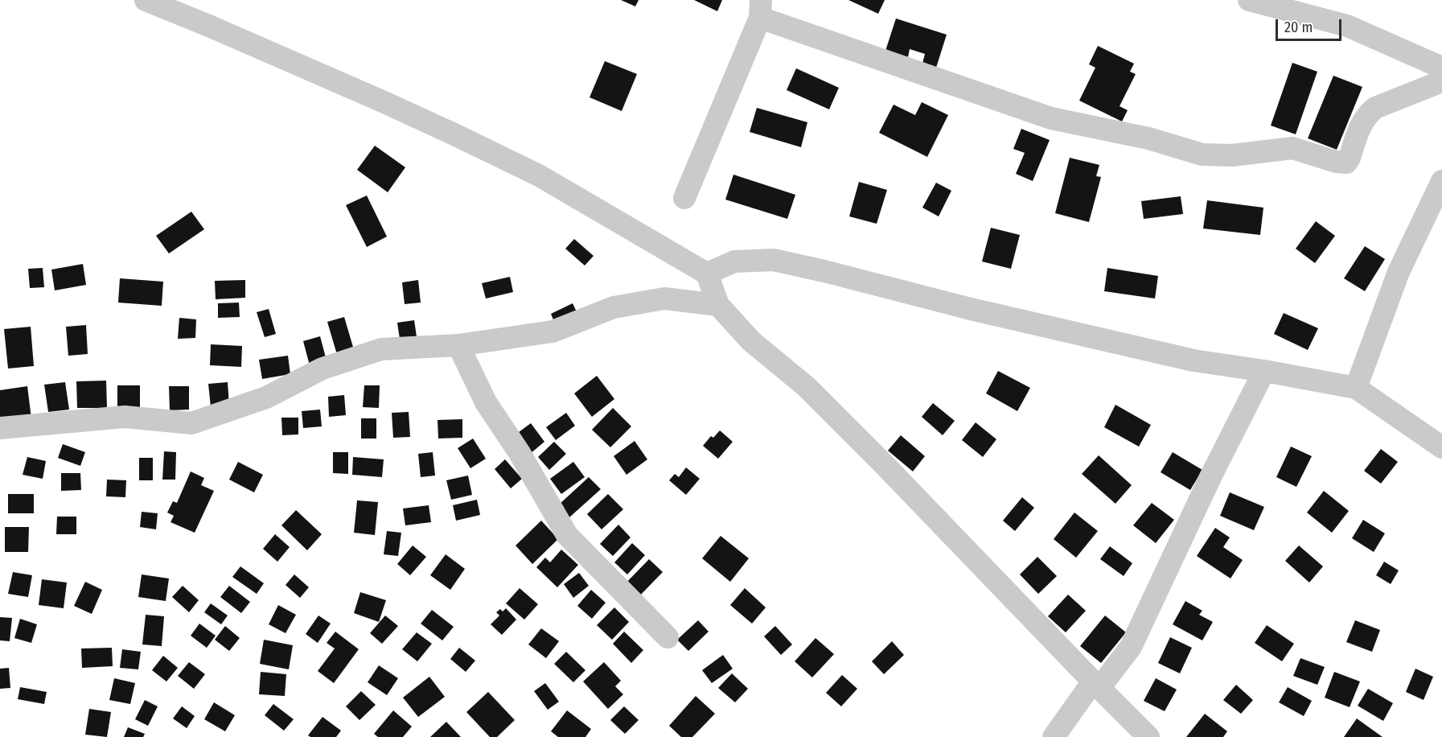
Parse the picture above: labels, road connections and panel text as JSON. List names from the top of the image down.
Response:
{
  "scale_bar": "20 m"
}
